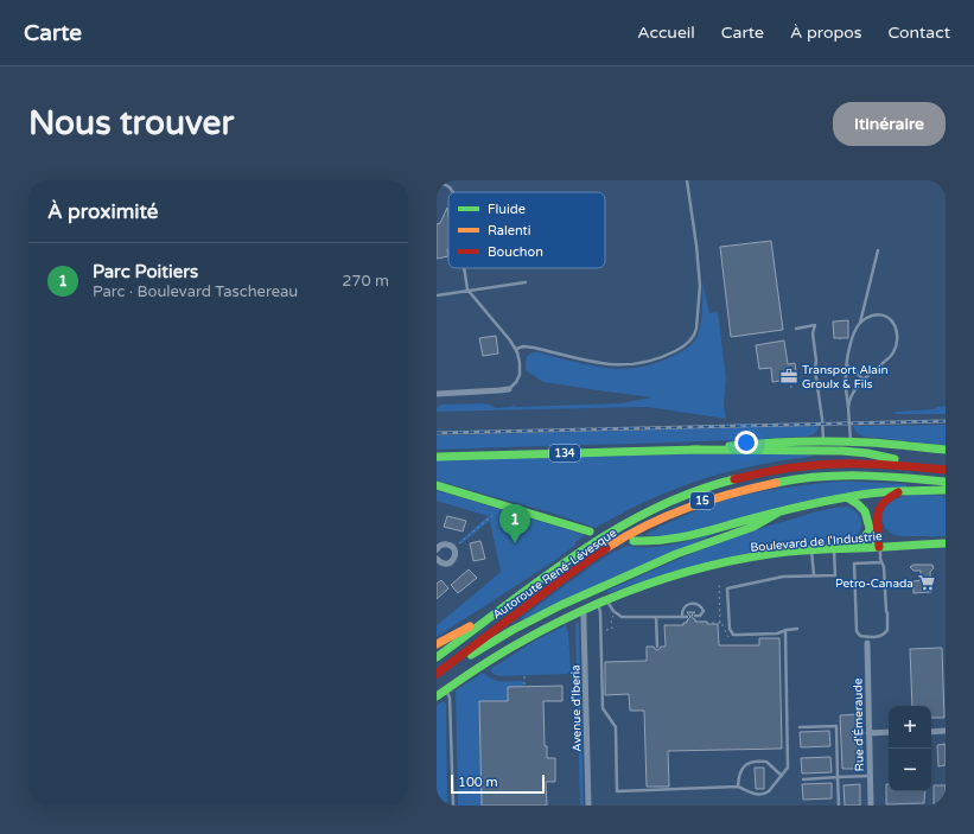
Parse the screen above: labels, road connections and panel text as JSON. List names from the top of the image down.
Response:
{
  "streets": {
    "main road": [
      "134",
      "15",
      "Boulevard de l'Industrie",
      "Autoroute René-Lévesque"
    ],
    "street": ["Avenue d'Iberia", "Rue d'Émeraude"]
  },
  "crossings": [
    ["Boulevard de l'Industrie", "Avenue d'Iberia"]
  ],
  "places": {
    "office": ["Transport Alain Groulx & Fils"],
    "supermarket": ["Petro-Canada"]
  },
  "legend": ["Fluide", "Ralenti", "Bouchon"],
  "scale_bar": "100 m",
  "page": {
    "header": "Carte",
    "nav": [
      "Accueil",
      "Carte",
      "À propos",
      "Contact"
    ],
    "buttons": "Itinéraire",
    "title": "Nous trouver",
    "heading": "À proximité",
    "list": [
      {
        "mark": "1",
        "name": "Parc Poitiers",
        "note": "Parc · Boulevard Taschereau",
        "value": "270 m"
      }
    ],
    "pins": "1",
    "map_buttons": ["+", "−"],
    "scale": "100 m"
  }
}
